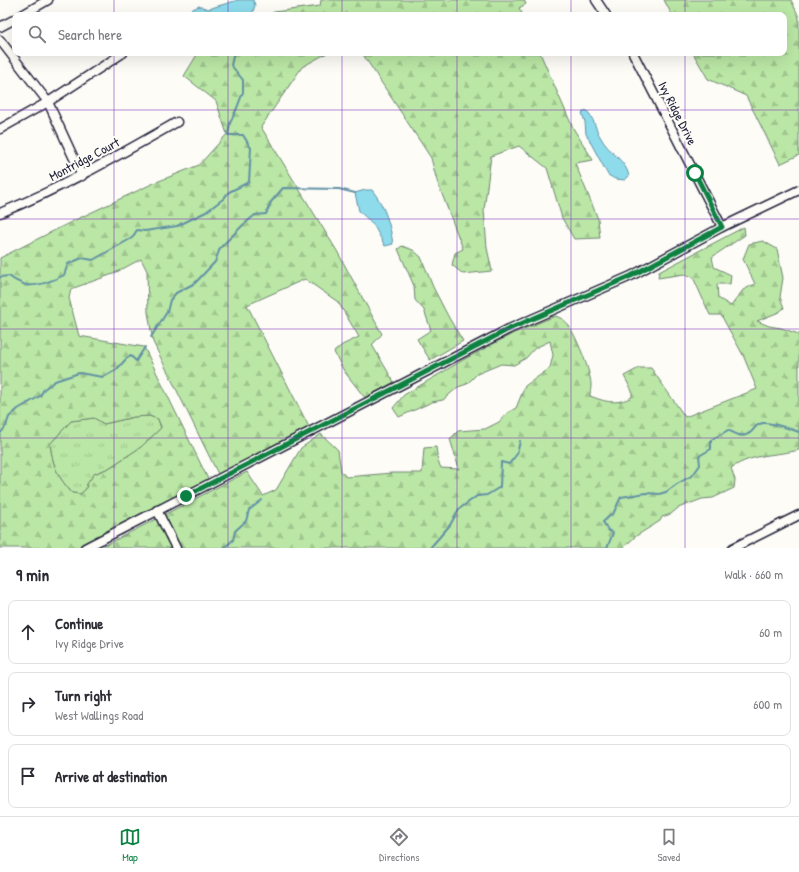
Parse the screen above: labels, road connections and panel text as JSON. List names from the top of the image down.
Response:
{
  "streets": {
    "street": ["Ivy Ridge Drive", "Montridge Court"]
  },
  "page": {
    "search": "Search here",
    "heading": ["9 min", "Walk · 660 m"],
    "list": [
      ["Continue", "Ivy Ridge Drive", "60 m"],
      ["Turn right", "West Wallings Road", "600 m"],
      "Arrive at destination"
    ],
    "nav": ["Map", "Directions", "Saved"]
  }
}
